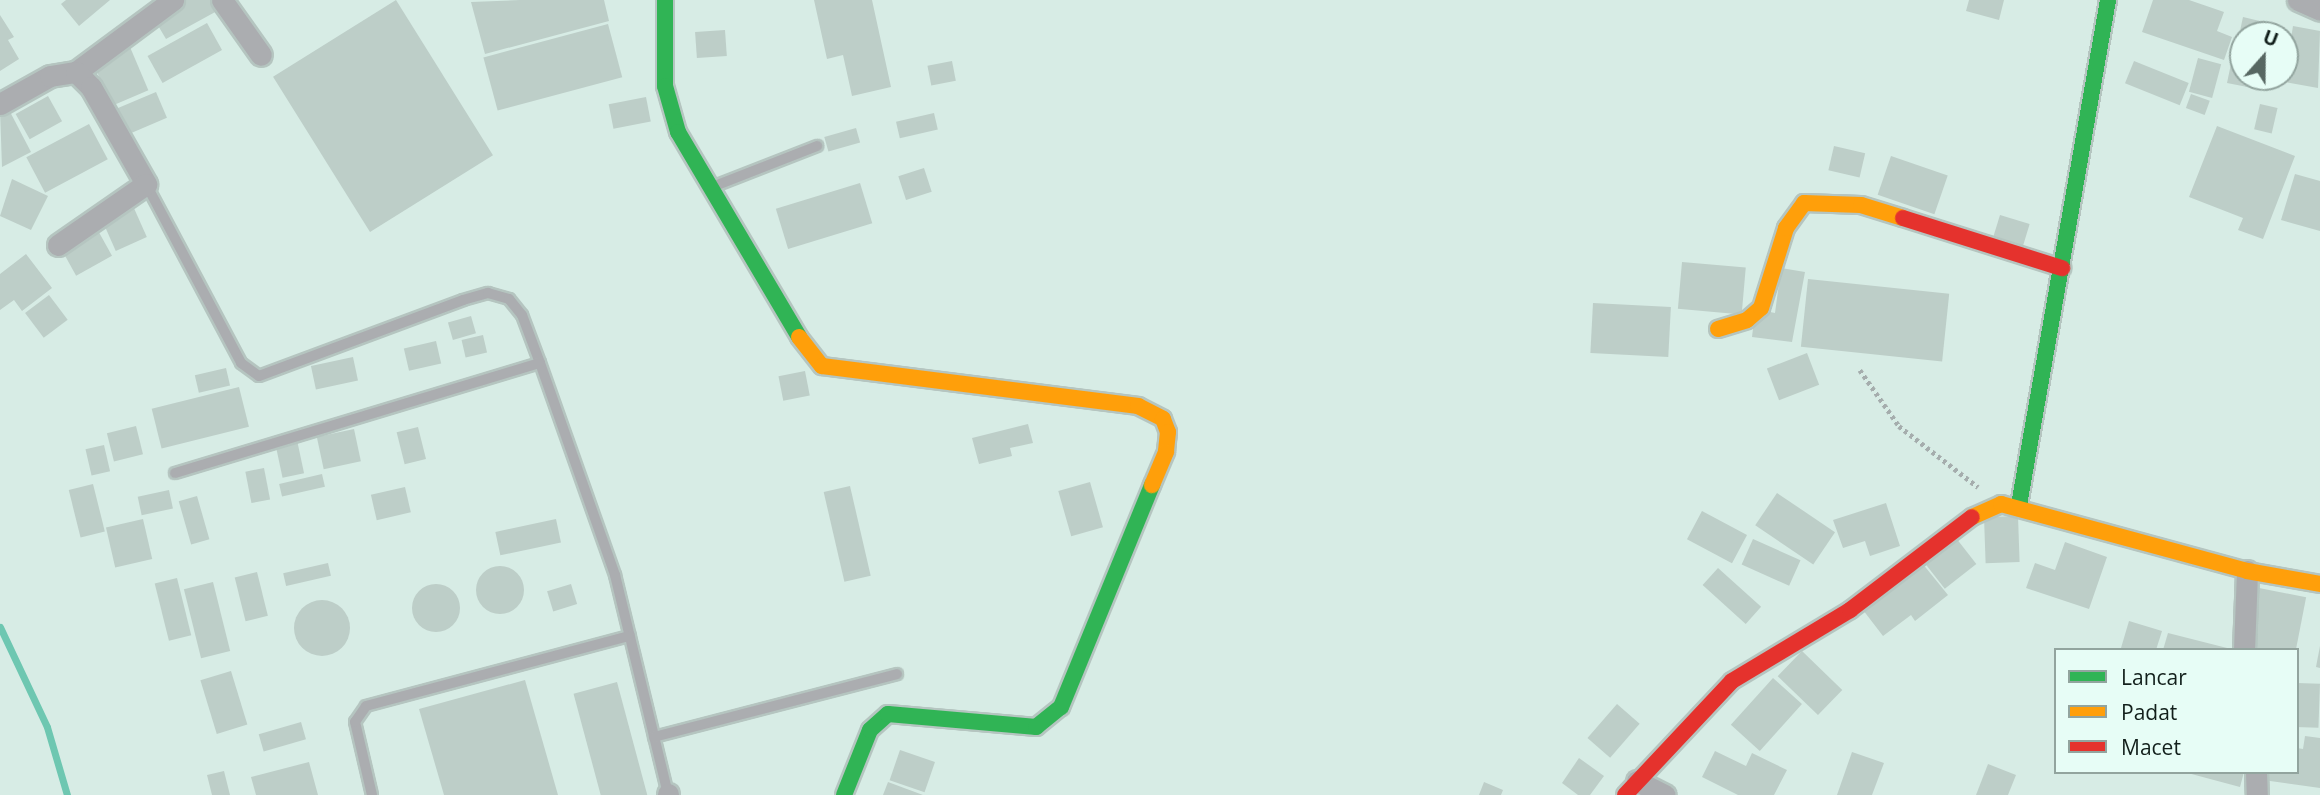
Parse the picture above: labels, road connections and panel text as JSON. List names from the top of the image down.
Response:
{
  "legend": ["Lancar", "Padat", "Macet"],
  "north": "top"
}
